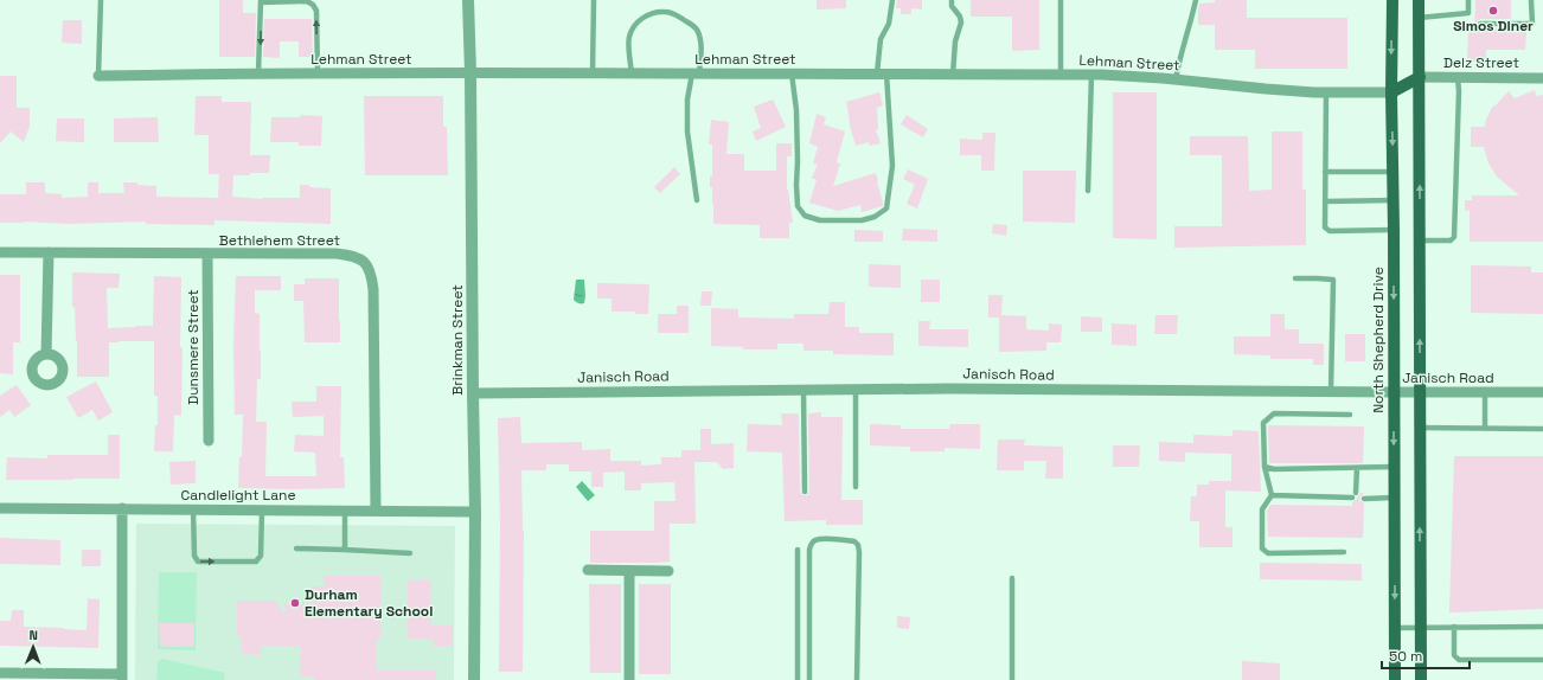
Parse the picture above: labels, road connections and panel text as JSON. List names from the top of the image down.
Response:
{
  "streets": {
    "main road": ["North Shepherd Drive"],
    "street": [
      "Lehman Street",
      "Delz Street",
      "Bethlehem Street",
      "Brinkman Street",
      "Dunsmere Street",
      "Janisch Road",
      "Candlelight Lane"
    ]
  },
  "crossings": [
    ["Lehman Street", "Brinkman Street"],
    ["Lehman Street", "North Shepherd Drive"],
    ["Bethlehem Street", "Dunsmere Street"],
    ["Bethlehem Street", "Candlelight Lane"],
    ["Brinkman Street", "Janisch Road"],
    ["Brinkman Street", "Candlelight Lane"],
    ["North Shepherd Drive", "Janisch Road"]
  ],
  "places": ["Simos Diner", "Durham Elementary School"],
  "scale_bar": "50 m",
  "north": "top"
}
